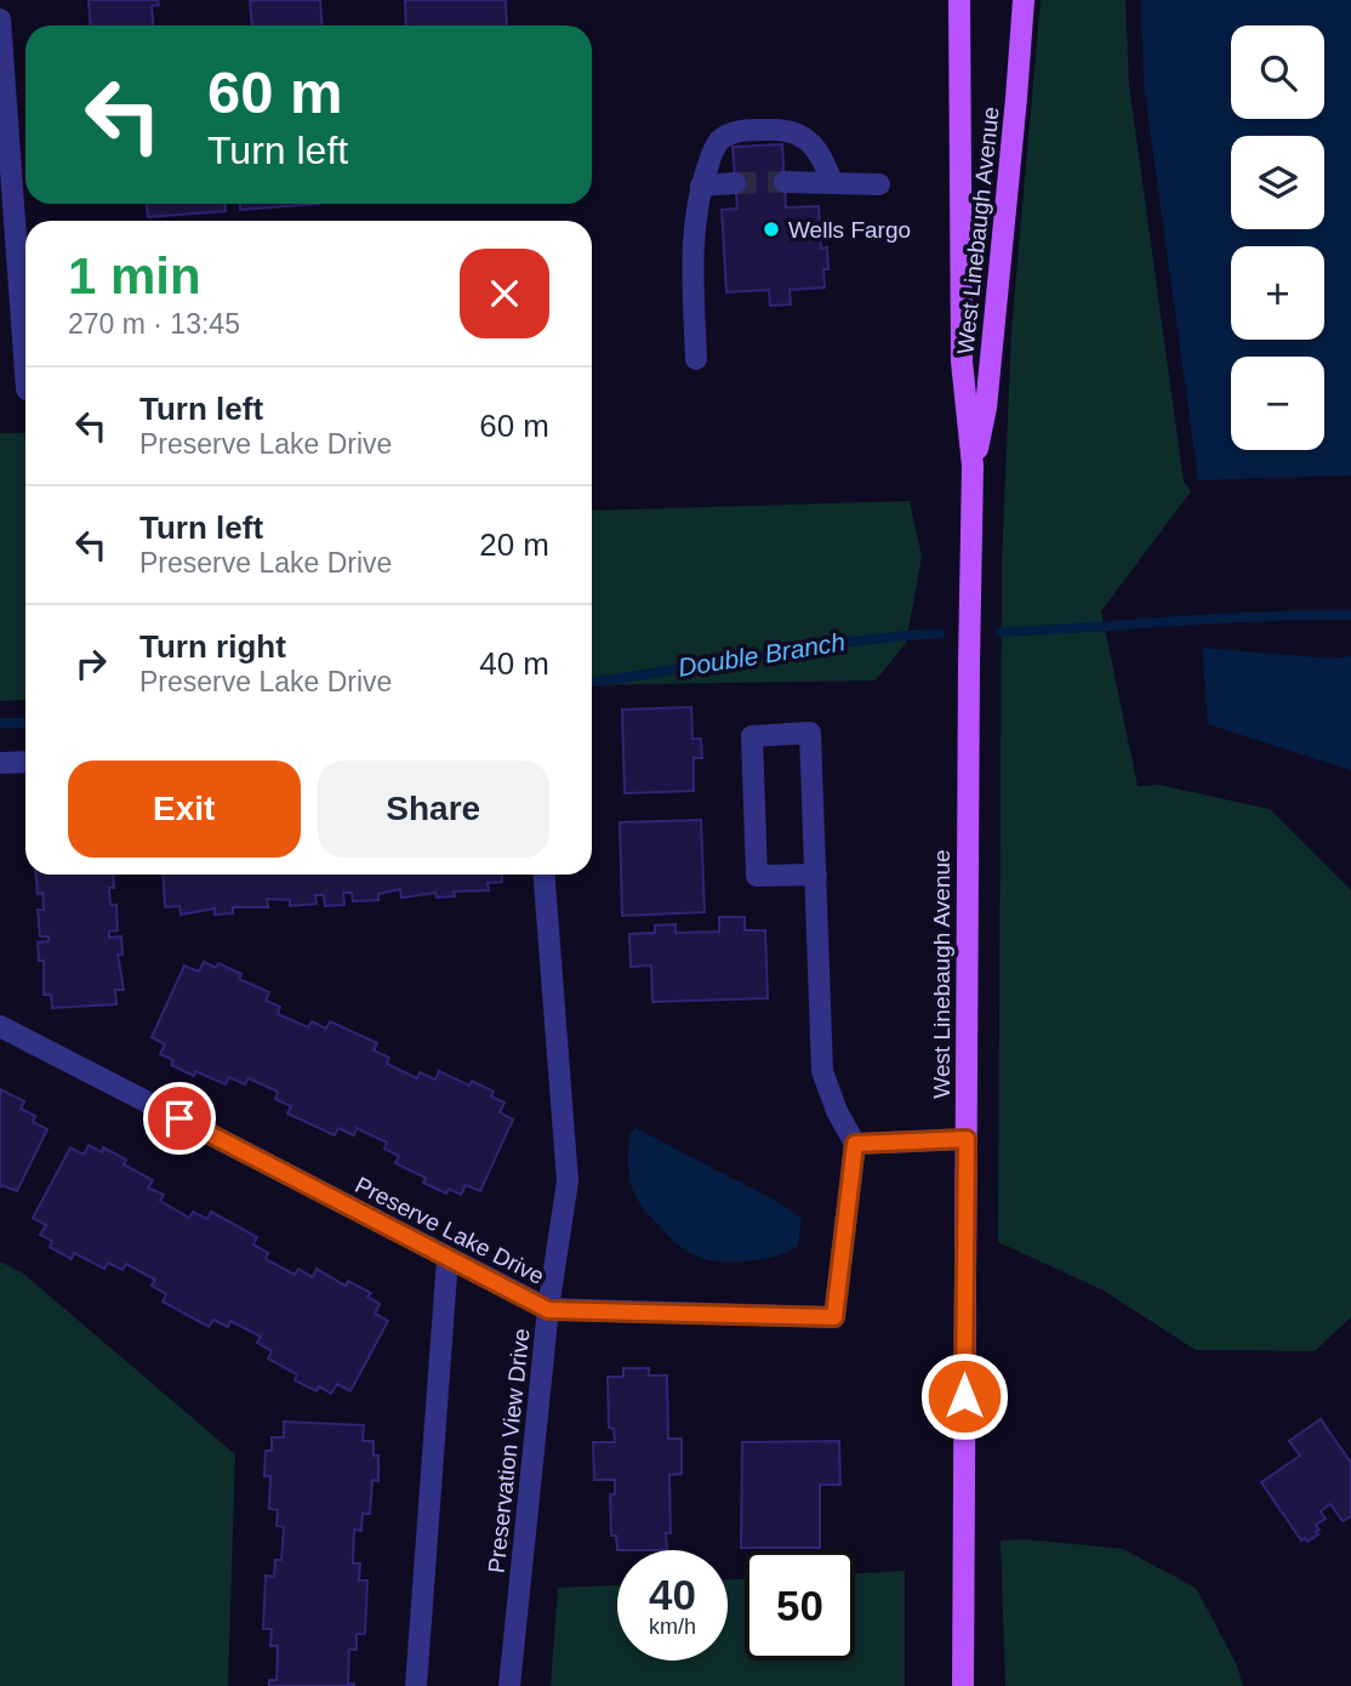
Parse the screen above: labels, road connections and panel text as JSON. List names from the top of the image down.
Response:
{
  "streets": {
    "main road": ["West Linebaugh Avenue"],
    "street": ["Preserve Lake Drive", "Preservation View Drive"]
  },
  "crossings": [
    ["Preserve Lake Drive", "Preservation View Drive"]
  ],
  "water": ["Double Branch"],
  "places": ["Wells Fargo"],
  "page": {
    "map_buttons": ["+", "−"],
    "turn": ["60 m", "Turn left"],
    "heading": ["1 min", "270 m · 13:45"],
    "list": [
      {
        "name": "Turn left",
        "note": "Preserve Lake Drive",
        "value": "60 m"
      },
      {
        "name": "Turn left",
        "note": "Preserve Lake Drive",
        "value": "20 m"
      },
      {
        "name": "Turn right",
        "note": "Preserve Lake Drive",
        "value": "40 m"
      }
    ],
    "buttons": ["Exit", "Share"],
    "speed": "40 km/h",
    "limit": "50"
  }
}
